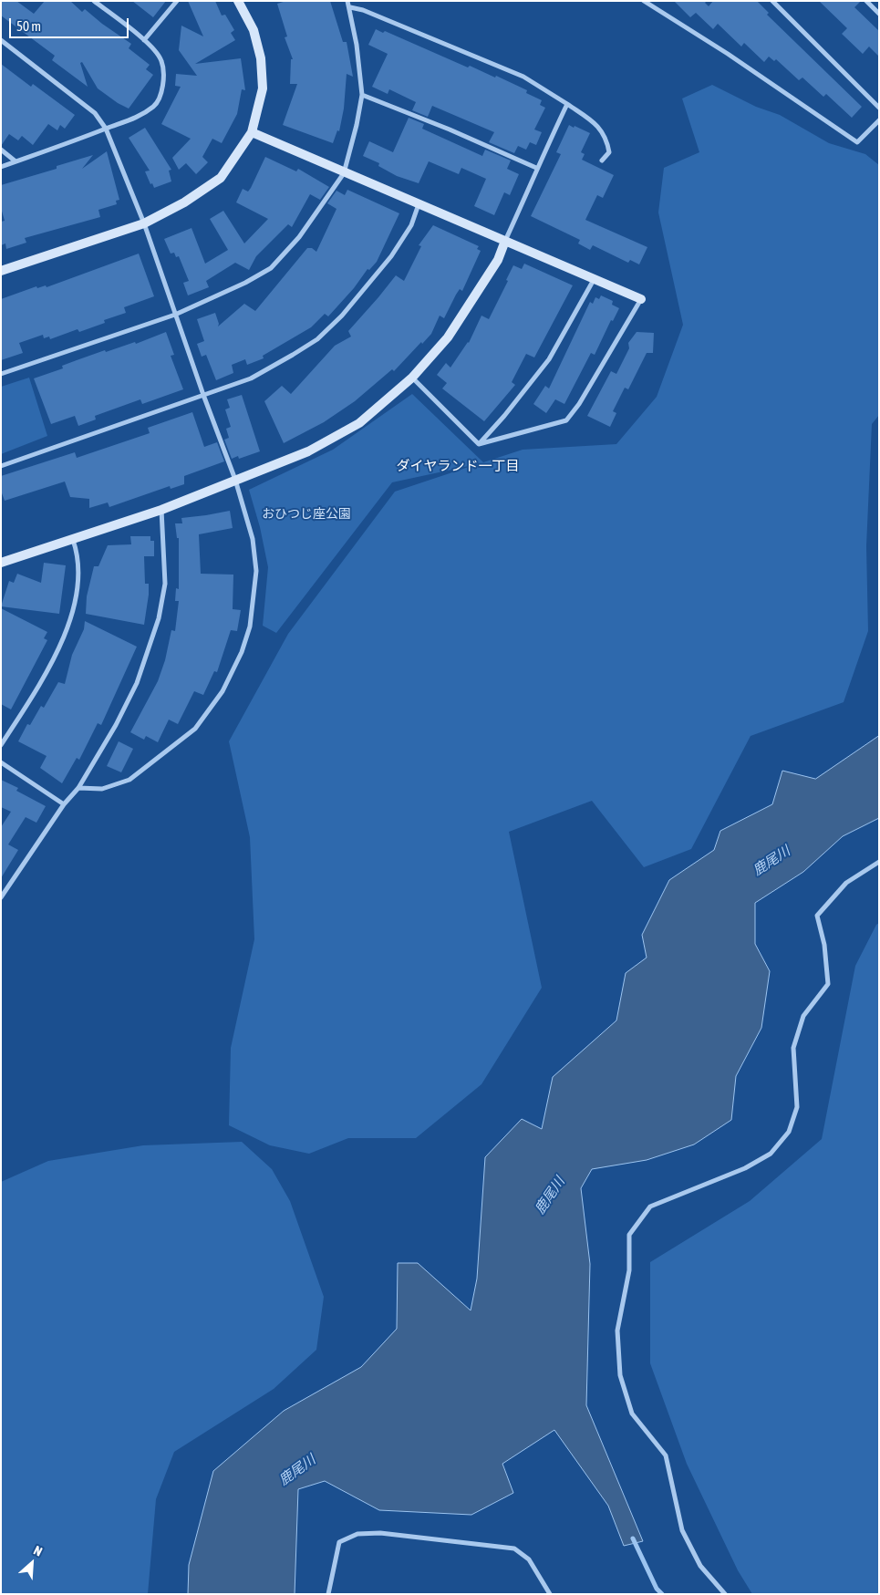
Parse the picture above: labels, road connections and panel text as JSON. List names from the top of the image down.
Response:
{
  "districts": ["ダイヤランド一丁目"],
  "water": ["鹿尾川"],
  "parks": ["おひつじ座公園"],
  "scale_bar": "50 m",
  "north": "top right"
}
